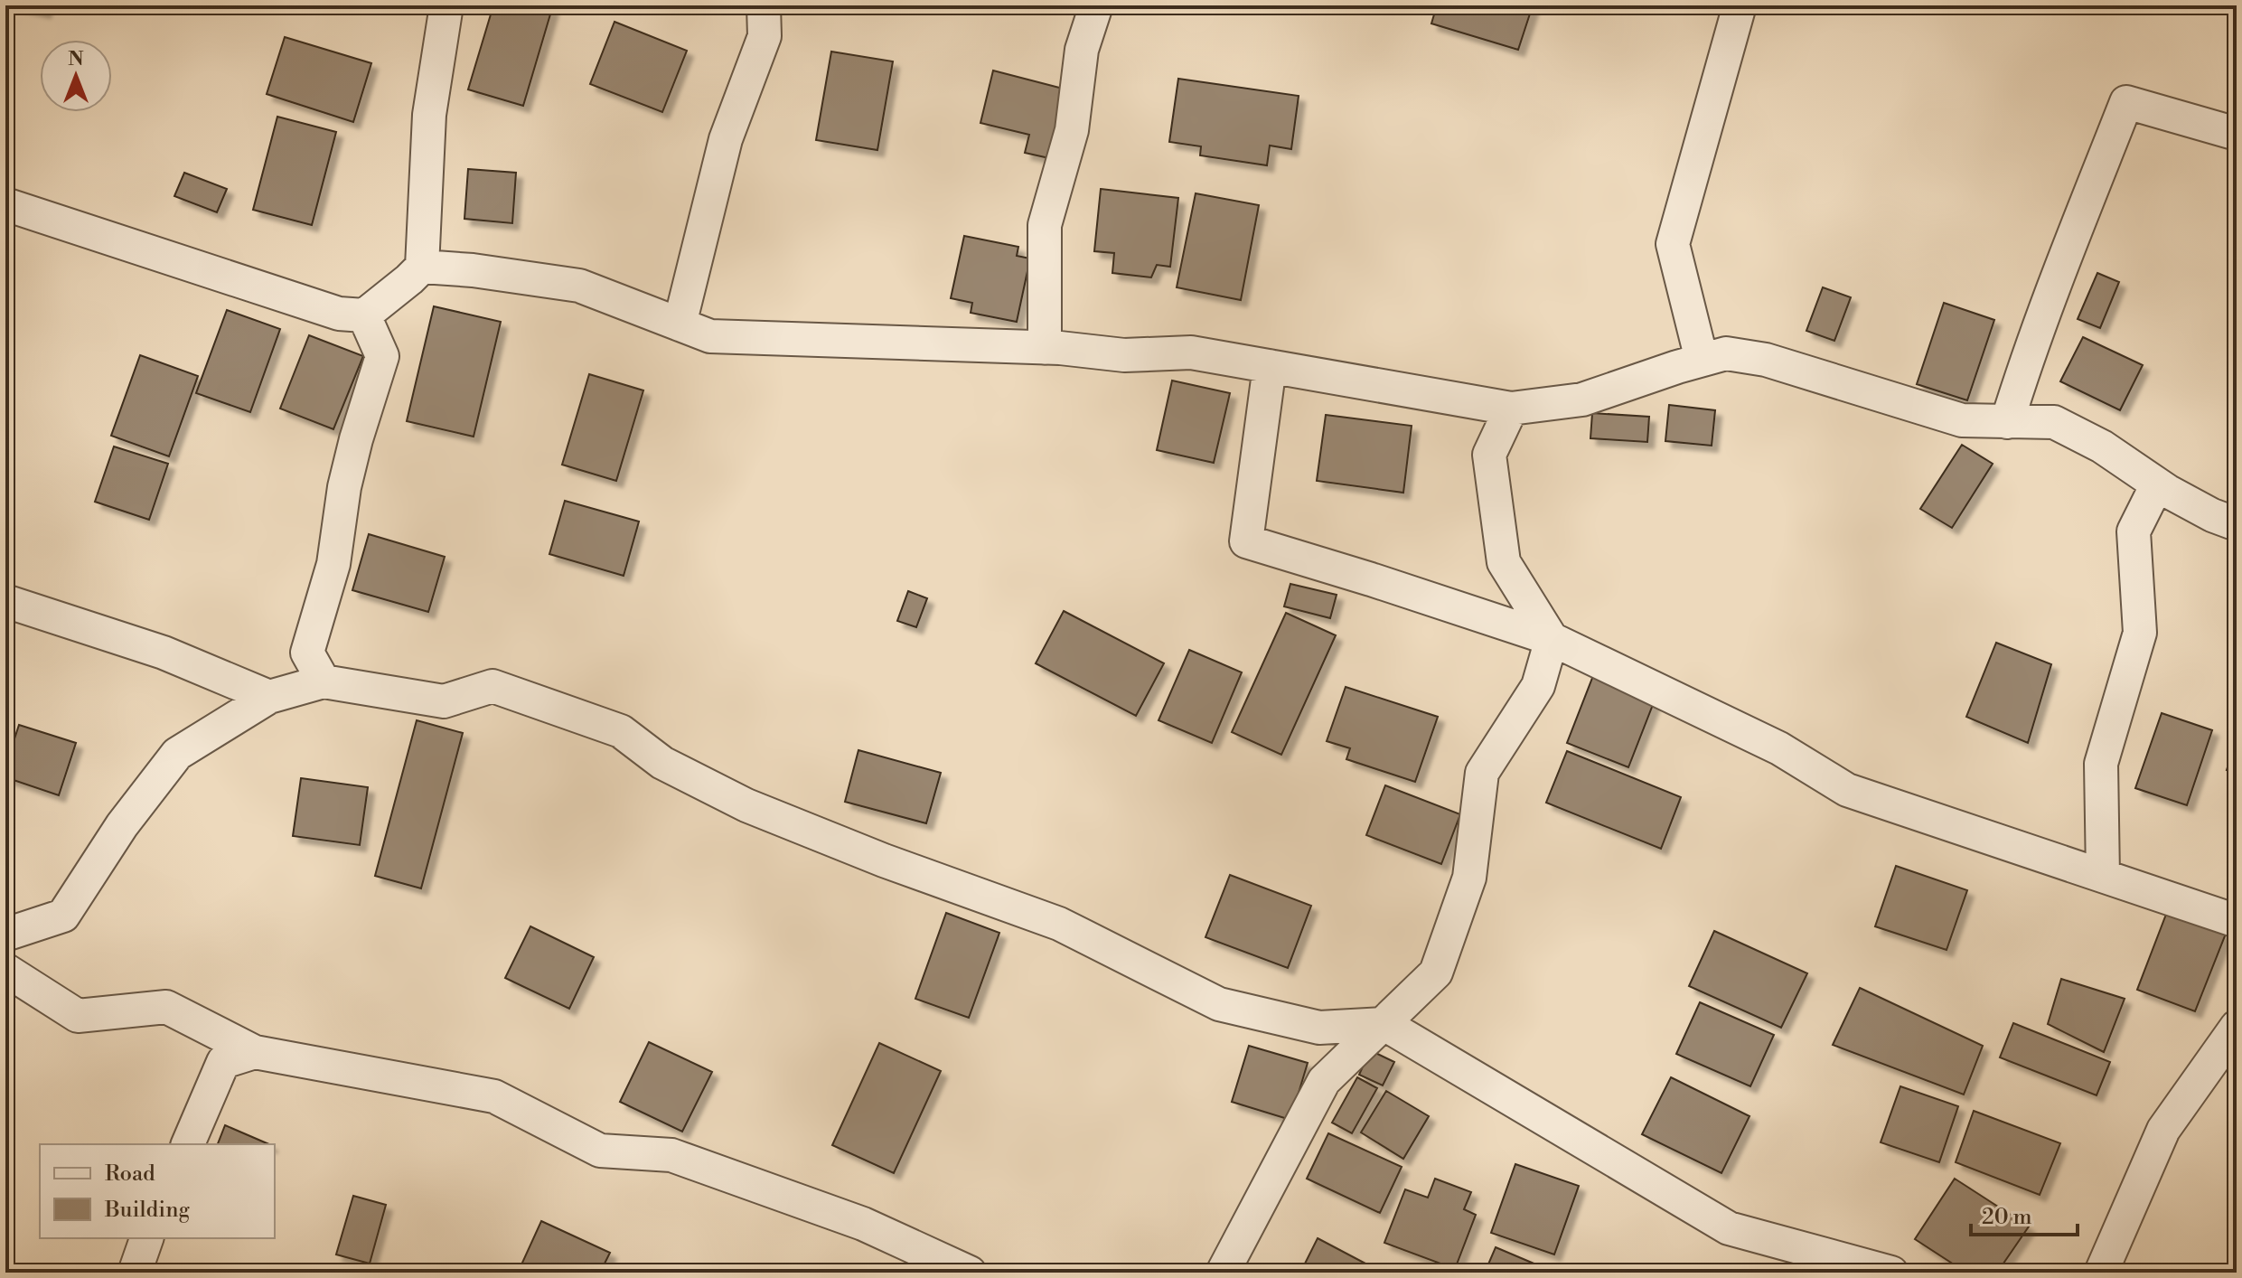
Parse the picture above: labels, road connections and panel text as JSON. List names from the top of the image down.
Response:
{
  "legend": ["Road", "Building"],
  "scale_bar": "20 m",
  "north": "top"
}
